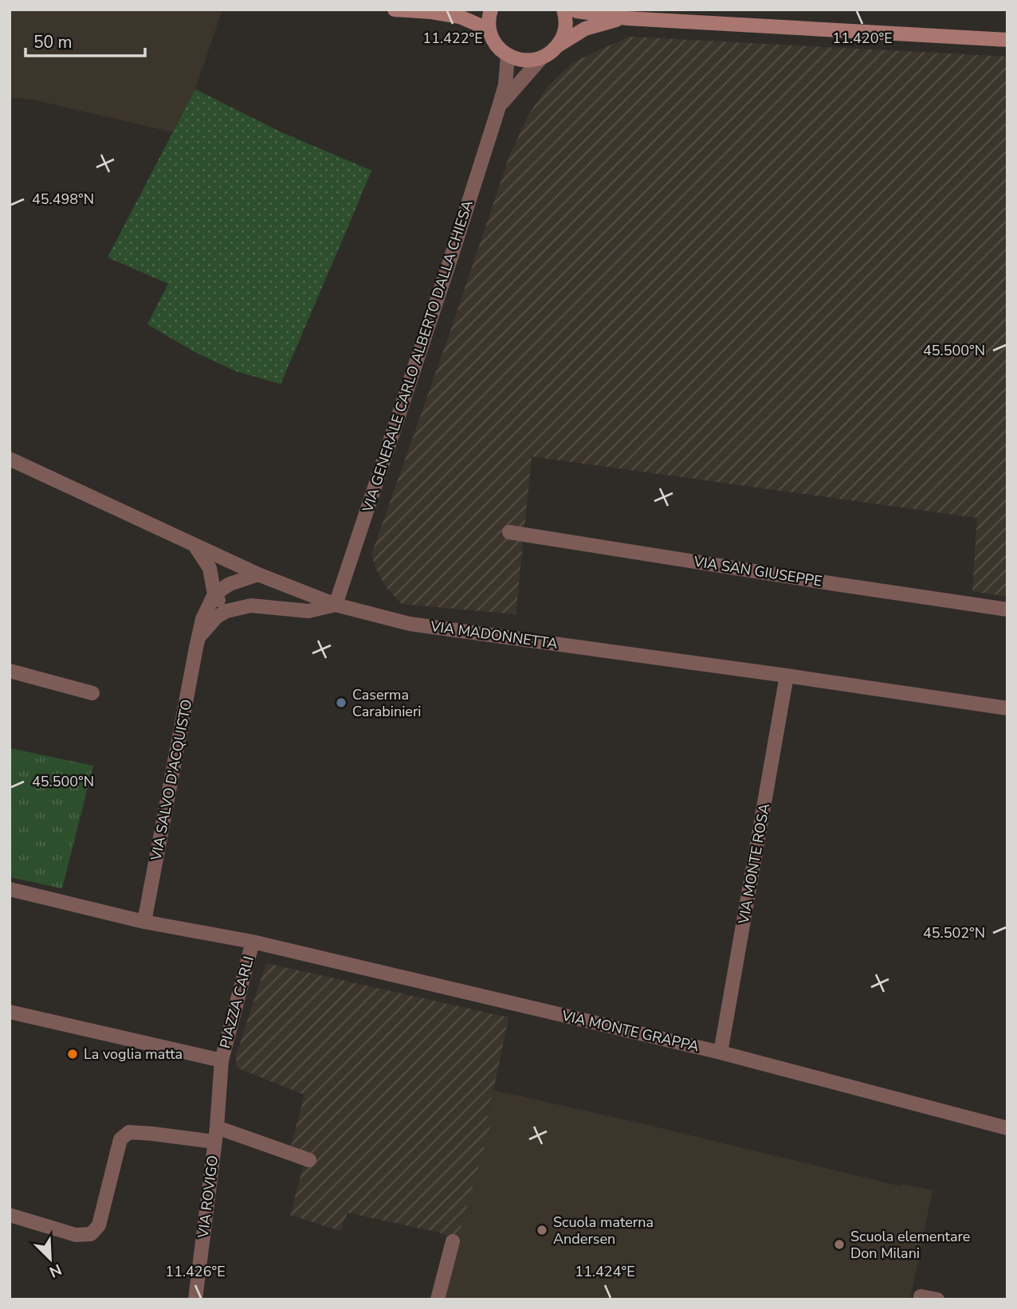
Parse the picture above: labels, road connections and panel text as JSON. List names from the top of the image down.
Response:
{
  "streets": {
    "street": [
      "VIA GENERALE CARLO ALBERTO DALLA CHIESA",
      "VIA SAN GIUSEPPE",
      "VIA MADONNETTA",
      "VIA SALVO D'ACQUISTO",
      "VIA MONTE ROSA",
      "PIAZZA CARLI",
      "VIA MONTE GRAPPA",
      "VIA ROVIGO"
    ]
  },
  "crossings": [
    ["VIA GENERALE CARLO ALBERTO DALLA CHIESA", "VIA MADONNETTA"],
    ["VIA MADONNETTA", "VIA MONTE ROSA"],
    ["VIA SALVO D'ACQUISTO", "PIAZZA CARLI"],
    ["VIA MONTE ROSA", "VIA MONTE GRAPPA"],
    ["PIAZZA CARLI", "VIA MONTE GRAPPA"],
    ["PIAZZA CARLI", "VIA ROVIGO"]
  ],
  "places": [
    "Caserma Carabinieri",
    "La voglia matta",
    "Scuola materna Andersen",
    "Scuola elementare Don Milani"
  ],
  "scale_bar": "50 m",
  "north": "bottom right",
  "coordinates": [
    "11.422°E",
    "11.420°E",
    "45.498°N",
    "45.500°N",
    "45.502°N",
    "11.426°E",
    "11.424°E"
  ]
}
